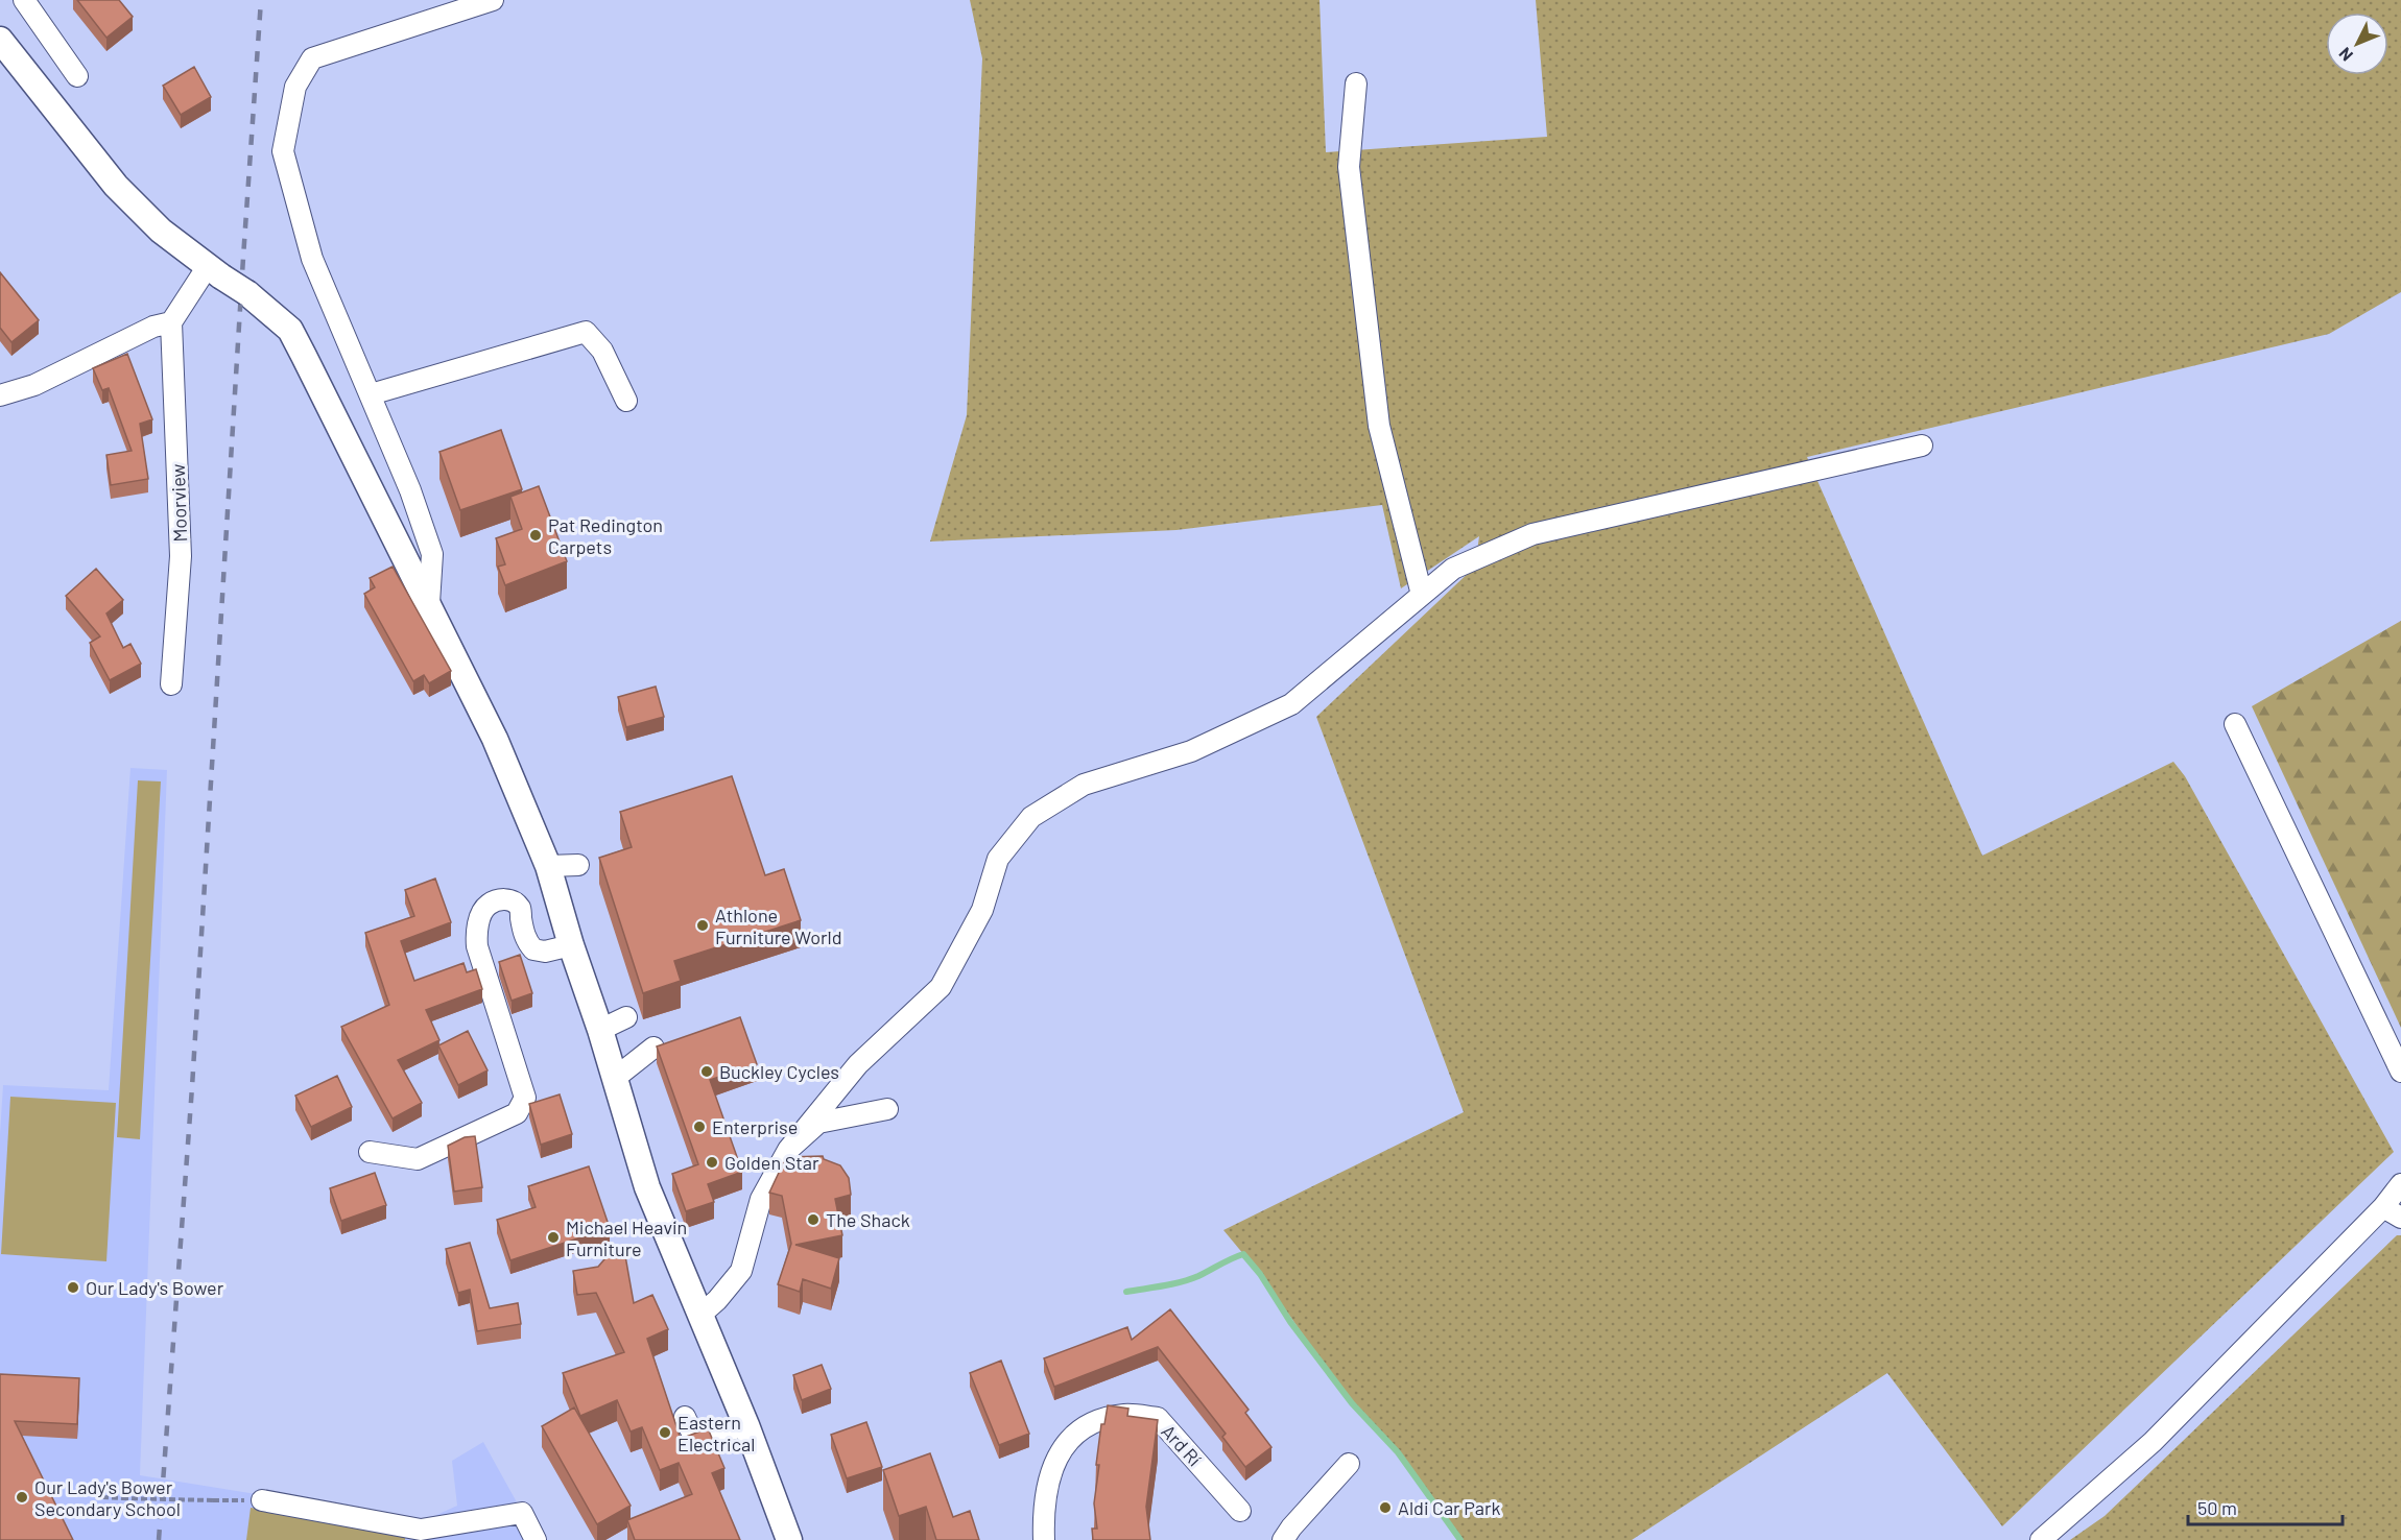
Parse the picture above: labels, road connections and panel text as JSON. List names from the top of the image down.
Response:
{
  "streets": {
    "street": ["Moorview", "Ard Rí"]
  },
  "places": [
    "Pat Redington Carpets",
    "Athlone Furniture World",
    "Buckley Cycles",
    "Enterprise",
    "Golden Star",
    "The Shack",
    "Michael Heavin Furniture",
    "Our Lady's Bower",
    "Eastern Electrical",
    "Our Lady's Bower Secondary School",
    "Aldi Car Park"
  ],
  "scale_bar": "50 m",
  "north": "bottom left"
}
